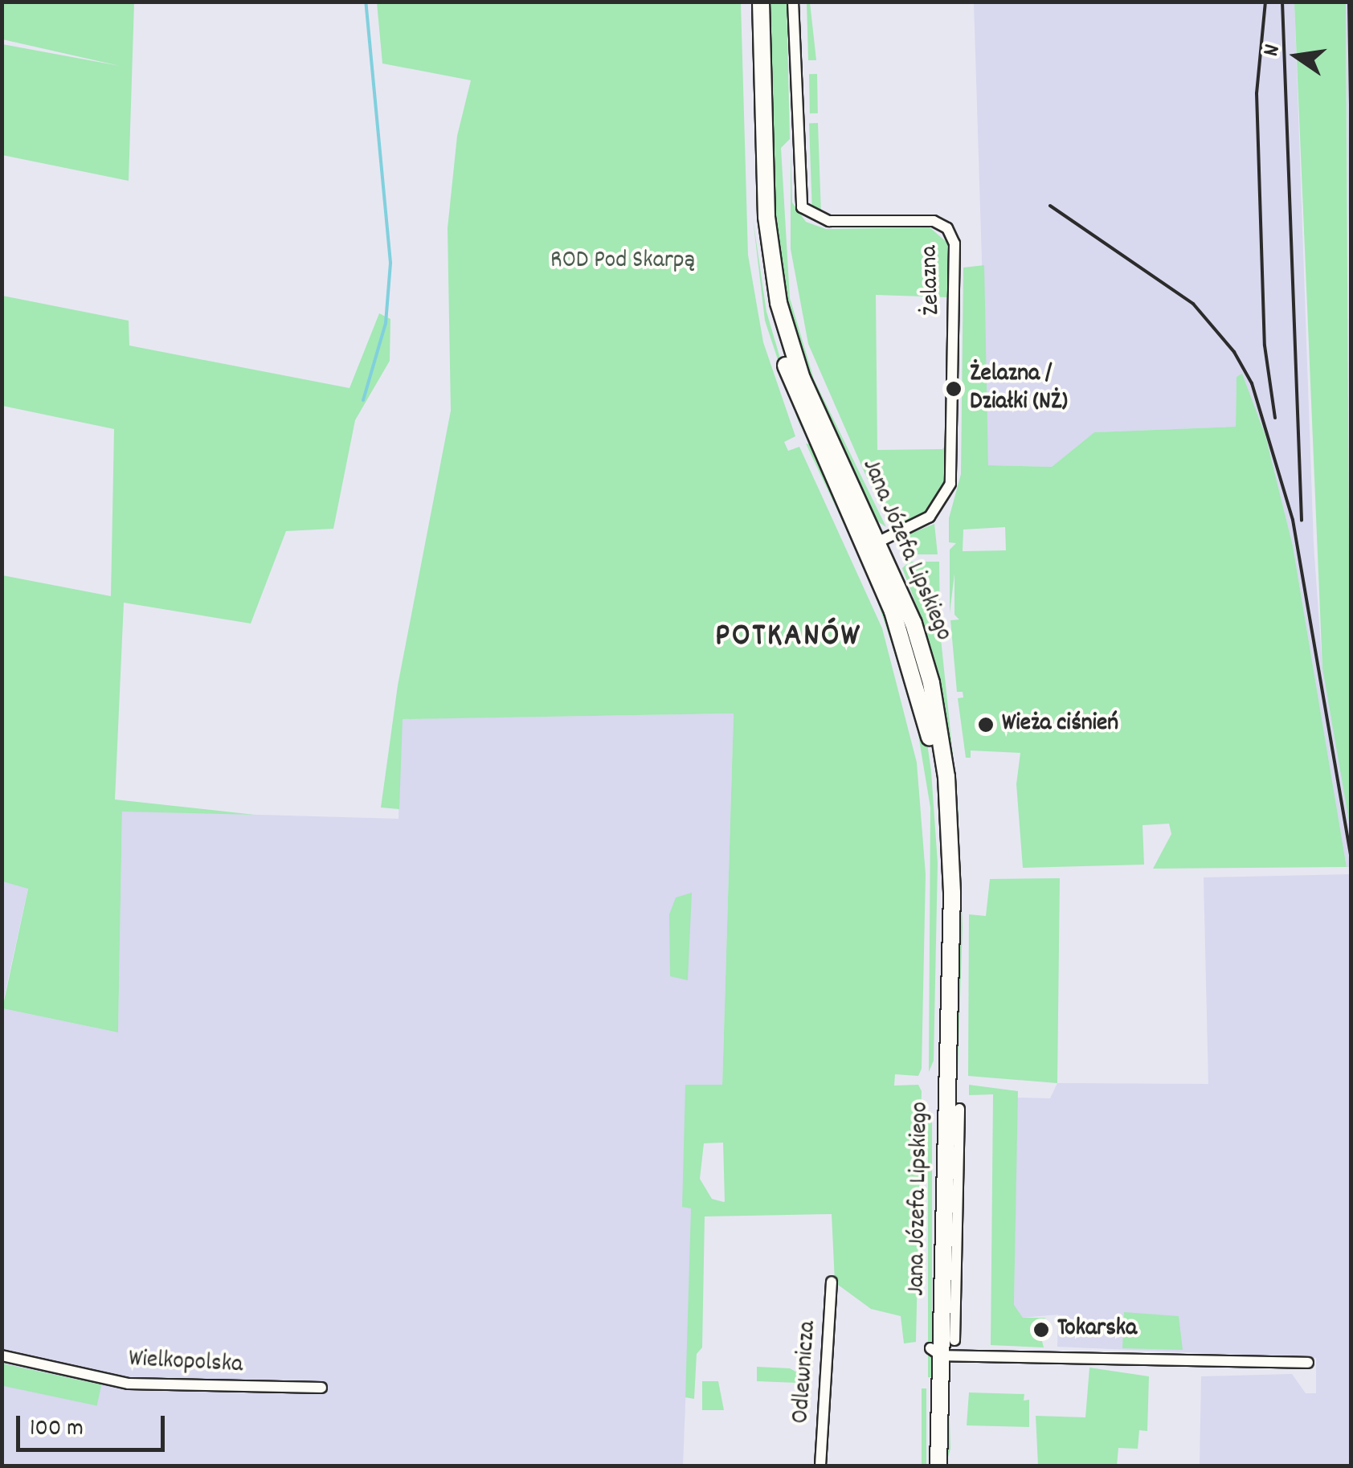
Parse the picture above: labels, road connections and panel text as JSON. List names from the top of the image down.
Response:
{
  "streets": {
    "main road": ["Jana Józefa Lipskiego"],
    "street": ["Żelazna", "Wielkopolska", "Odlewnicza"]
  },
  "crossings": [
    ["Żelazna", "Jana Józefa Lipskiego"]
  ],
  "districts": ["POTKANÓW"],
  "parks": ["ROD Pod Skarpą"],
  "places": ["Żelazna / Działki (NŻ)", "Wieża ciśnień", "Tokarska"],
  "scale_bar": "100 m",
  "north": "left"
}
